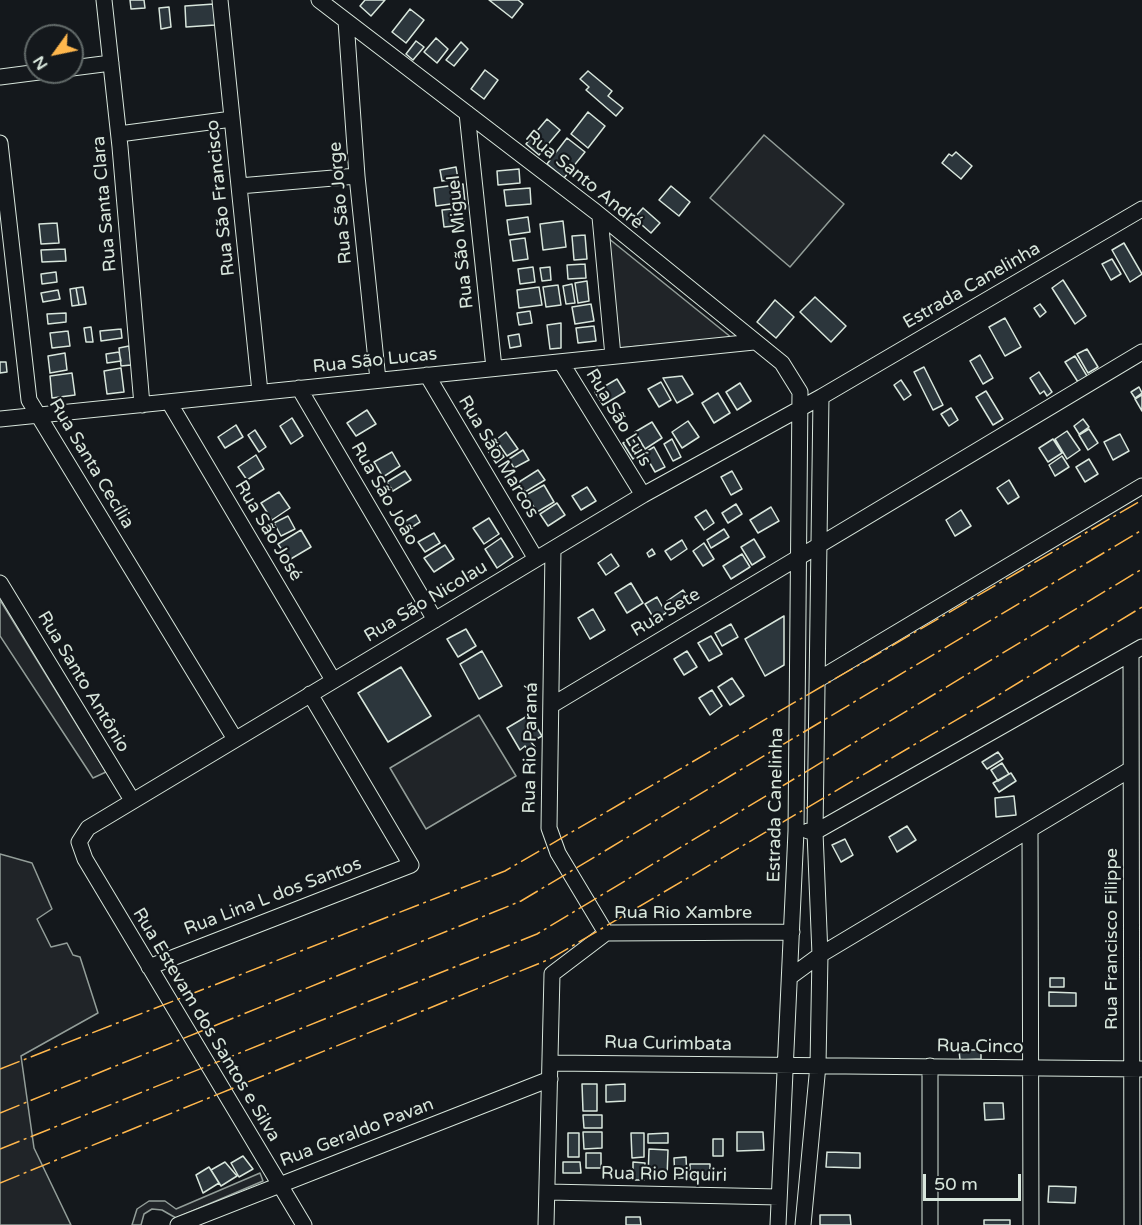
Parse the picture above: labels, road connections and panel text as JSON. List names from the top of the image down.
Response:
{
  "streets": {
    "street": [
      "Rua Santo André",
      "Rua São Francisco",
      "Rua São Jorge",
      "Rua Santa Clara",
      "Rua São Miguel",
      "Estrada Canelinha",
      "Rua São Lucas",
      "Rua São Luís",
      "Rua São Marcos",
      "Rua Santa Cecília",
      "Rua São João",
      "Rua São José",
      "Rua São Nicolau",
      "Rua Sete",
      "Rua Santo Antônio",
      "Rua Rio Paraná",
      "Rua Lina L dos Santos",
      "Rua Rio Xambre",
      "Rua Francisco Filippe",
      "Rua Estevam dos Santos e Silva",
      "Rua Curimbata",
      "Rua Cinco",
      "Rua Geraldo Pavan",
      "Rua Rio Piquiri"
    ]
  },
  "crossings": [
    ["Rua Santo André", "Rua São Jorge"],
    ["Rua Santo André", "Rua São Miguel"],
    ["Rua Santo André", "Estrada Canelinha"],
    ["Rua Santo André", "Rua São Lucas"],
    ["Rua Santo André", "Rua São Nicolau"],
    ["Rua São Francisco", "Rua São Lucas"],
    ["Rua São Jorge", "Rua São Lucas"],
    ["Rua Santa Clara", "Rua São Lucas"],
    ["Rua São Miguel", "Rua São Lucas"],
    ["Estrada Canelinha", "Rua São Nicolau"],
    ["Estrada Canelinha", "Rua Sete"],
    ["Estrada Canelinha", "Rua Rio Xambre"],
    ["Estrada Canelinha", "Rua Curimbata"],
    ["Estrada Canelinha", "Rua Rio Piquiri"],
    ["Rua São Lucas", "Rua São Luís"],
    ["Rua São Lucas", "Rua São Marcos"],
    ["Rua São Lucas", "Rua Santa Cecília"],
    ["Rua São Lucas", "Rua São João"],
    ["Rua São Lucas", "Rua São José"],
    ["Rua São Luís", "Rua São Nicolau"],
    ["Rua São Marcos", "Rua São Nicolau"],
    ["Rua Santa Cecília", "Rua São Nicolau"],
    ["Rua São João", "Rua São Nicolau"],
    ["Rua São José", "Rua São Nicolau"],
    ["Rua São Nicolau", "Rua Santo Antônio"],
    ["Rua São Nicolau", "Rua Rio Paraná"],
    ["Rua São Nicolau", "Rua Lina L dos Santos"],
    ["Rua São Nicolau", "Rua Estevam dos Santos e Silva"],
    ["Rua Sete", "Rua Rio Paraná"],
    ["Rua Rio Paraná", "Rua Rio Xambre"],
    ["Rua Lina L dos Santos", "Rua Estevam dos Santos e Silva"],
    ["Rua Rio Xambre", "Rua Curimbata"],
    ["Rua Francisco Filippe", "Rua Cinco"],
    ["Rua Estevam dos Santos e Silva", "Rua Geraldo Pavan"],
    ["Rua Curimbata", "Rua Cinco"]
  ],
  "scale_bar": "50 m",
  "north": "bottom left"
}
